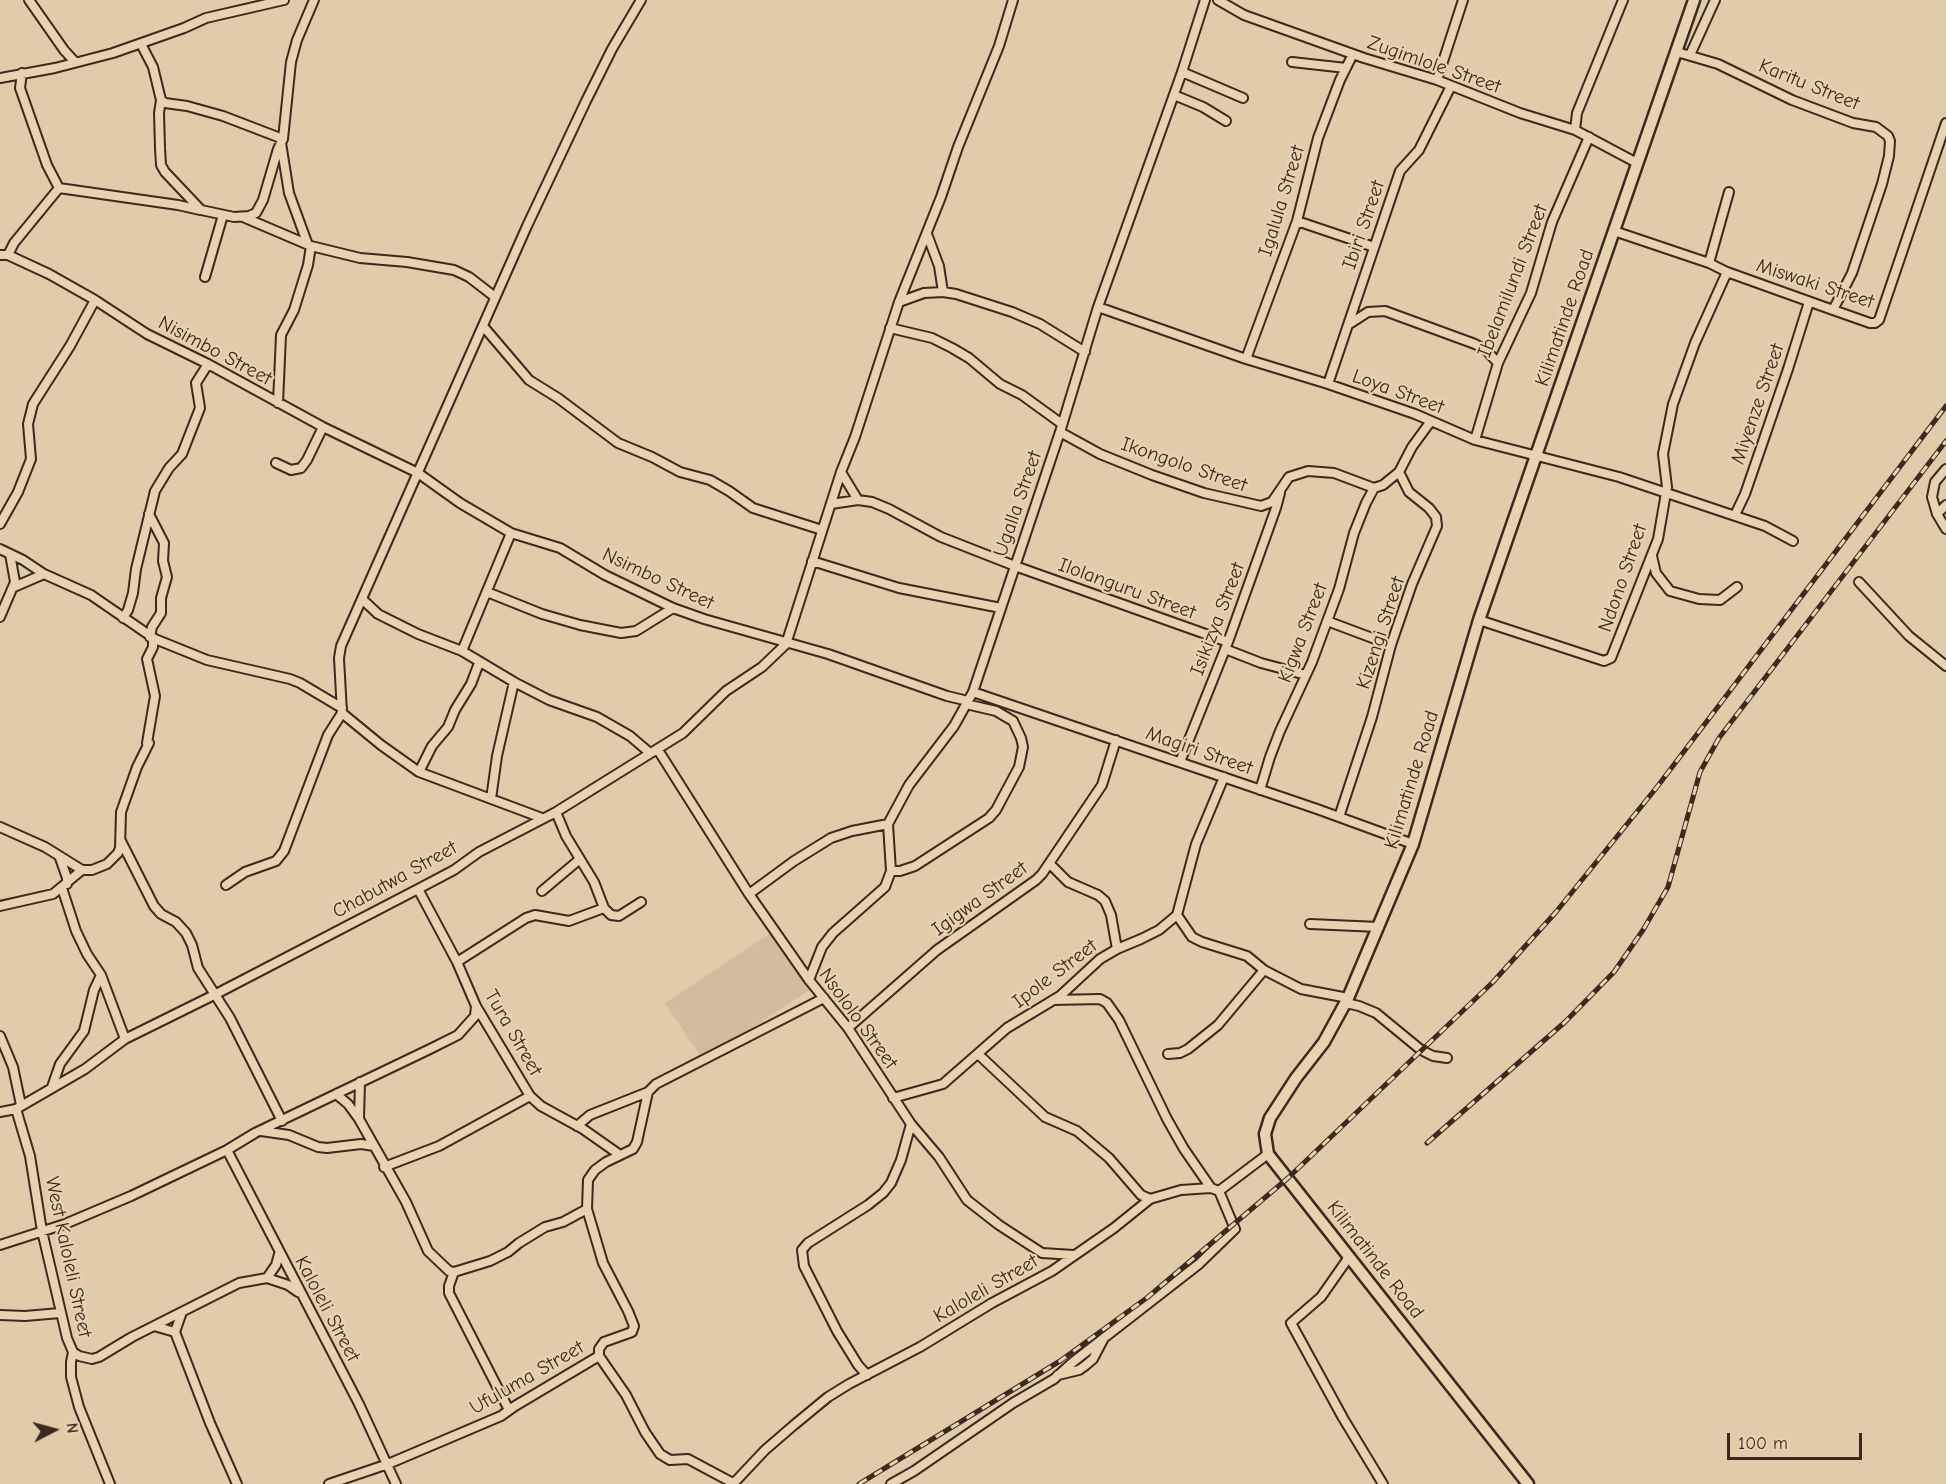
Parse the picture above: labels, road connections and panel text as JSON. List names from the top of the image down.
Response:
{
  "streets": {
    "main road": ["Kilimatinde Road"],
    "street": [
      "Zugimlole Street",
      "Karitu Street",
      "Igalula Street",
      "Ibiri Street",
      "Ibelamilundi Street",
      "Miswaki Street",
      "Nisimbo Street",
      "Loya Street",
      "Miyenze Street",
      "Ikongolo Street",
      "Ugalla Street",
      "Ndono Street",
      "Nsimbo Street",
      "Ilolanguru Street",
      "Isikizya Street",
      "Kigwa Street",
      "Kizengi Street",
      "Magiri Street",
      "Chabutwa Street",
      "Igigwa Street",
      "Ipole Street",
      "Nsololo Street",
      "Tura Street",
      "West Kaloleli Street",
      "Kaloleli Street",
      "Ufuluma Street"
    ]
  },
  "crossings": [
    ["Zugimlole Street", "Igalula Street"],
    ["Zugimlole Street", "Ibiri Street"],
    ["Zugimlole Street", "Ibelamilundi Street"],
    ["Zugimlole Street", "Kilimatinde Road"],
    ["Karitu Street", "Miswaki Street"],
    ["Karitu Street", "Kilimatinde Road"],
    ["Igalula Street", "Loya Street"],
    ["Ibiri Street", "Loya Street"],
    ["Ibelamilundi Street", "Loya Street"],
    ["Miswaki Street", "Kilimatinde Road"],
    ["Miswaki Street", "Miyenze Street"],
    ["Miswaki Street", "Ndono Street"],
    ["Kilimatinde Road", "Loya Street"],
    ["Kilimatinde Road", "Ndono Street"],
    ["Kilimatinde Road", "Magiri Street"],
    ["Nisimbo Street", "Nsimbo Street"],
    ["Loya Street", "Miyenze Street"],
    ["Loya Street", "Ugalla Street"],
    ["Loya Street", "Ndono Street"],
    ["Ikongolo Street", "Ugalla Street"],
    ["Ikongolo Street", "Isikizya Street"],
    ["Ikongolo Street", "Kigwa Street"],
    ["Ugalla Street", "Nsimbo Street"],
    ["Ugalla Street", "Ilolanguru Street"],
    ["Ugalla Street", "Magiri Street"],
    ["Nsimbo Street", "Chabutwa Street"],
    ["Ilolanguru Street", "Isikizya Street"],
    ["Ilolanguru Street", "Kigwa Street"],
    ["Isikizya Street", "Magiri Street"],
    ["Kigwa Street", "Magiri Street"],
    ["Kizengi Street", "Magiri Street"],
    ["Magiri Street", "Igigwa Street"],
    ["Chabutwa Street", "Nsololo Street"],
    ["Chabutwa Street", "Tura Street"],
    ["Chabutwa Street", "West Kaloleli Street"],
    ["Igigwa Street", "Nsololo Street"],
    ["Ipole Street", "Nsololo Street"],
    ["Nsololo Street", "Kaloleli Street"],
    ["Tura Street", "Ufuluma Street"],
    ["Kaloleli Street", "Ufuluma Street"]
  ],
  "scale_bar": "100 m",
  "north": "right"
}
